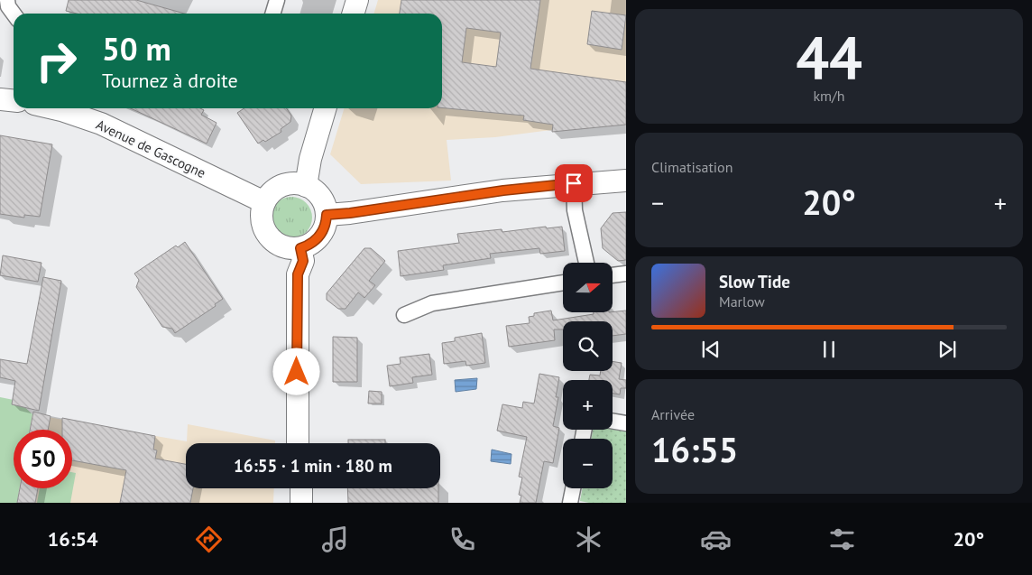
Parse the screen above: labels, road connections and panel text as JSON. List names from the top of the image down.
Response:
{
  "streets": {
    "main road": ["Avenue de Gascogne"]
  },
  "north": "right",
  "page": {
    "tile": [
      ["44", "km/h"],
      "Climatisation",
      ["Arrivée", "16:55"]
    ],
    "turn": ["50 m", "Tournez à droite"],
    "heat": ["−", "20°", "+"],
    "map_buttons": ["+", "−"],
    "song": ["Slow Tide", "Marlow"],
    "limit": "50",
    "trip": "16:55 · 1 min · 180 m",
    "tabs": ["16:54", "20°"]
  }
}
